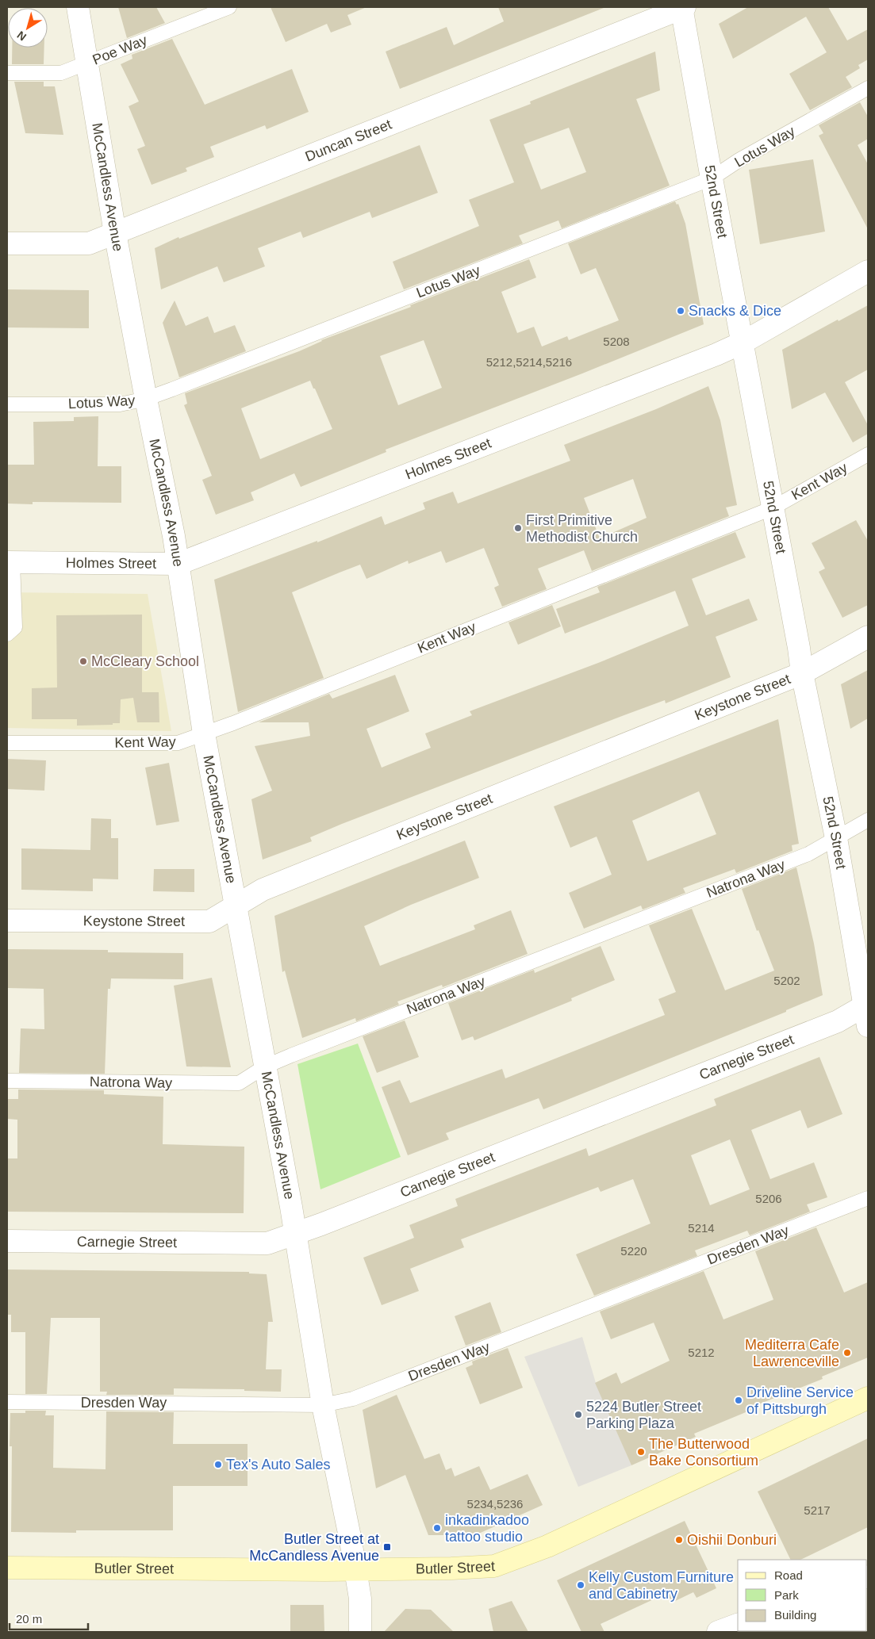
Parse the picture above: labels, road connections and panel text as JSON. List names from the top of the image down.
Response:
{
  "streets": {
    "main road": ["Butler Street"],
    "street": [
      "Duncan Street",
      "McCandless Avenue",
      "52nd Street",
      "Holmes Street",
      "Keystone Street",
      "Carnegie Street"
    ],
    "lane": [
      "Poe Way",
      "Lotus Way",
      "Kent Way",
      "Natrona Way",
      "Dresden Way"
    ]
  },
  "crossings": [
    ["Poe Way", "McCandless Avenue"],
    ["Duncan Street", "McCandless Avenue"],
    ["Duncan Street", "52nd Street"],
    ["Lotus Way", "McCandless Avenue"],
    ["Lotus Way", "52nd Street"],
    ["McCandless Avenue", "Holmes Street"],
    ["McCandless Avenue", "Kent Way"],
    ["McCandless Avenue", "Keystone Street"],
    ["McCandless Avenue", "Natrona Way"],
    ["McCandless Avenue", "Carnegie Street"],
    ["McCandless Avenue", "Dresden Way"],
    ["McCandless Avenue", "Butler Street"],
    ["52nd Street", "Holmes Street"],
    ["52nd Street", "Kent Way"],
    ["52nd Street", "Keystone Street"],
    ["52nd Street", "Natrona Way"],
    ["52nd Street", "Carnegie Street"]
  ],
  "places": {
    "other": [
      "Snacks & Dice",
      "First Primitive Methodist Church",
      "McCleary School",
      "Mediterra Cafe Lawrenceville",
      "Driveline Service of Pittsburgh",
      "5224 Butler Street Parking Plaza",
      "The Butterwood Bake Consortium",
      "Tex's Auto Sales",
      "inkadinkadoo tattoo studio",
      "Oishii Donburi",
      "Kelly Custom Furniture and Cabinetry"
    ],
    "transit": ["Butler Street at McCandless Avenue"]
  },
  "house_numbers": [
    "5208",
    "5212,5214,5216",
    "5202",
    "5206",
    "5214",
    "5220",
    "5212",
    "5234,5236",
    "5217"
  ],
  "legend": ["Road", "Park", "Building"],
  "scale_bar": "20 m",
  "north": "bottom left"
}
